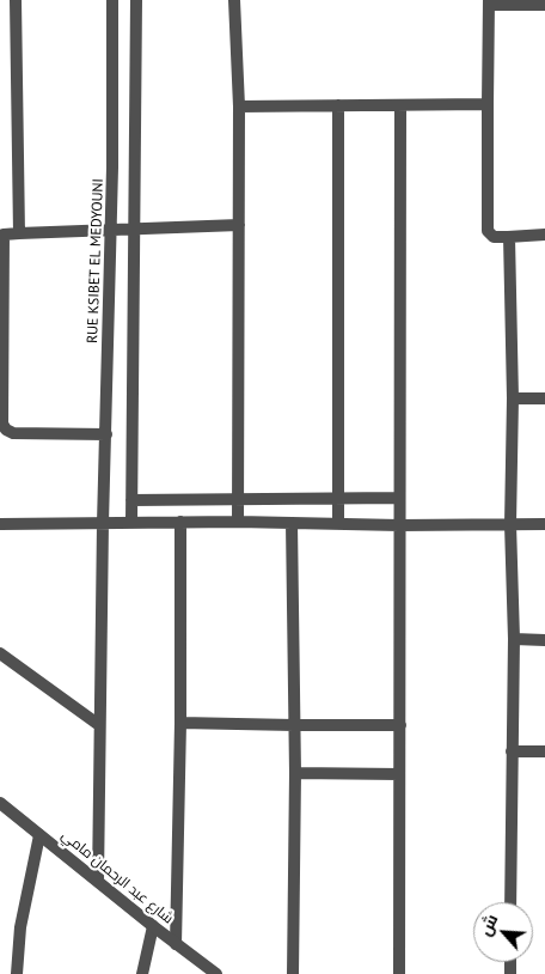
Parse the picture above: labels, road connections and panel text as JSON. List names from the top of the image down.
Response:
{
  "streets": {
    "street": ["RUE KSIBET EL MEDYOUNI", "شارع عبد الرحمان مامي"]
  },
  "crossings": [
    ["RUE KSIBET EL MEDYOUNI", "شارع عبد الرحمان مامي"]
  ],
  "north": "top left"
}
